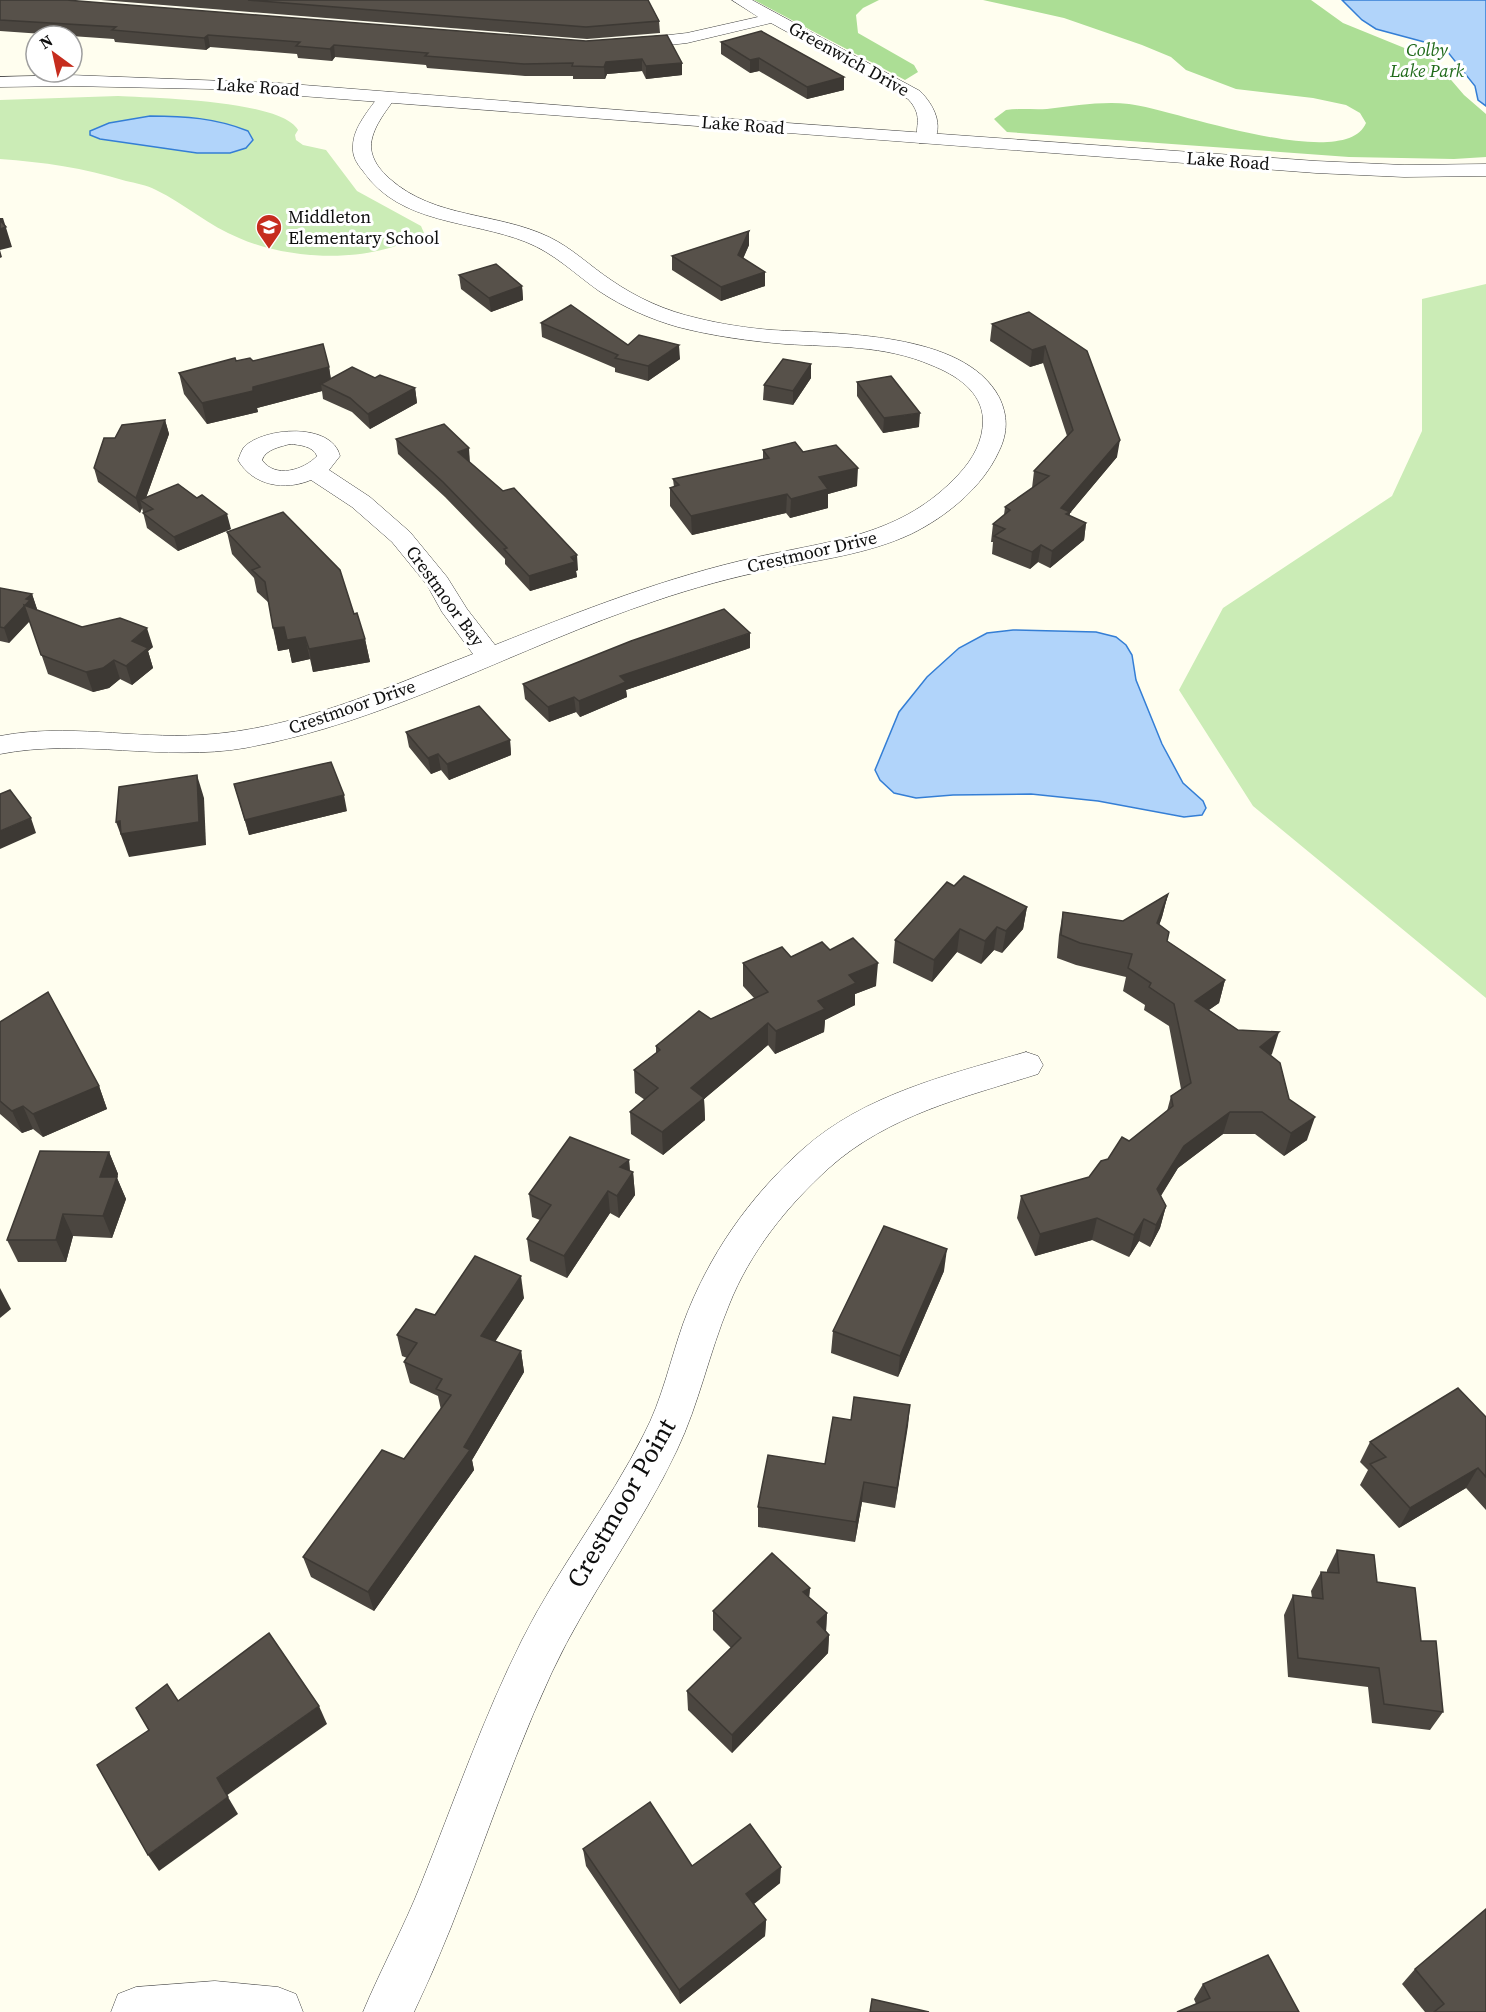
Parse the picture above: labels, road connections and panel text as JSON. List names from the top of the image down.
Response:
{
  "streets": {
    "street": [
      "Greenwich Drive",
      "Lake Road",
      "Crestmoor Drive",
      "Crestmoor Bay",
      "Crestmoor Point"
    ]
  },
  "crossings": [
    ["Greenwich Drive", "Lake Road"],
    ["Lake Road", "Crestmoor Drive"],
    ["Crestmoor Drive", "Crestmoor Bay"]
  ],
  "parks": ["Colby Lake Park"],
  "places": {
    "school or university": ["Middleton Elementary School"]
  },
  "north": "top left"
}
